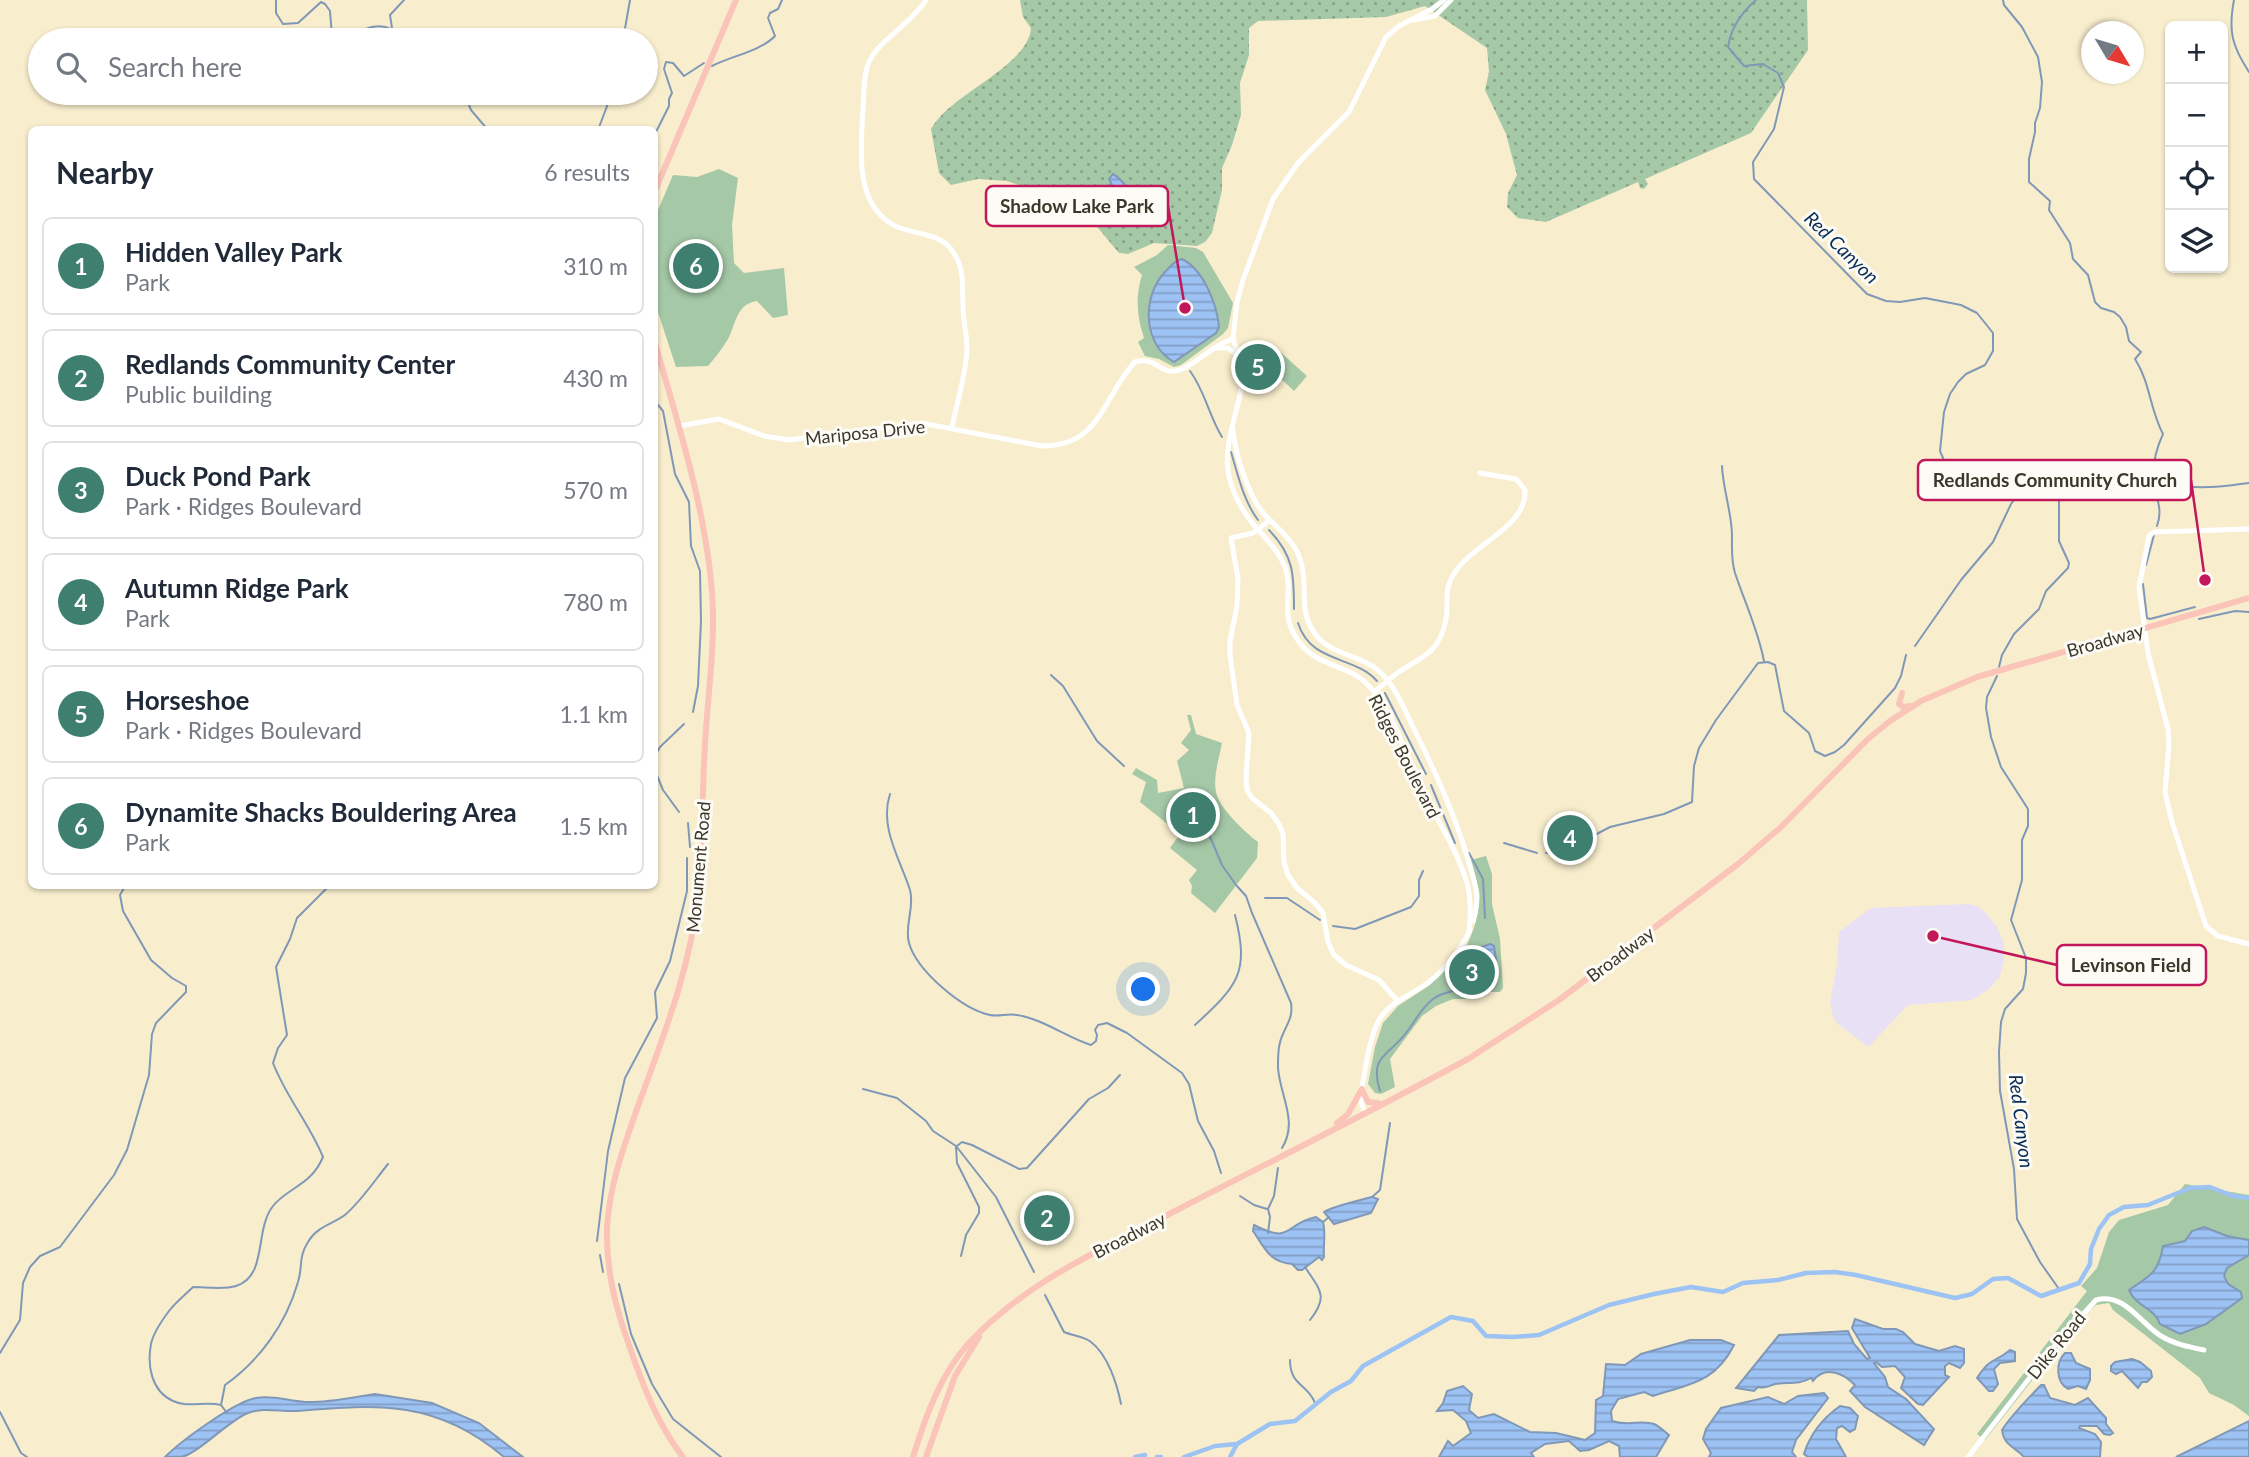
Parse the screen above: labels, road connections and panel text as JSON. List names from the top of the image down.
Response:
{
  "streets": {
    "main road": ["Broadway", "Monument Road"],
    "street": ["Mariposa Drive", "Ridges Boulevard", "Dike Road"]
  },
  "crossings": [
    ["Mariposa Drive", "Monument Road"],
    ["Broadway", "Ridges Boulevard"]
  ],
  "water": ["Red Canyon"],
  "places": ["Shadow Lake Park", "Redlands Community Church", "Levinson Field"],
  "north": "bottom right",
  "page": {
    "map_buttons": ["+", "−"],
    "search": "Search here",
    "heading": ["Nearby", "6 results"],
    "list": [
      {
        "mark": "1",
        "name": "Hidden Valley Park",
        "note": "Park",
        "value": "310 m"
      },
      {
        "mark": "2",
        "name": "Redlands Community Center",
        "note": "Public building",
        "value": "430 m"
      },
      {
        "mark": "3",
        "name": "Duck Pond Park",
        "note": "Park · Ridges Boulevard",
        "value": "570 m"
      },
      {
        "mark": "4",
        "name": "Autumn Ridge Park",
        "note": "Park",
        "value": "780 m"
      },
      {
        "mark": "5",
        "name": "Horseshoe",
        "note": "Park · Ridges Boulevard",
        "value": "1.1 km"
      },
      {
        "mark": "6",
        "name": "Dynamite Shacks Bouldering Area",
        "note": "Park",
        "value": "1.5 km"
      }
    ],
    "pins": [
      "6",
      "5",
      "1",
      "4",
      "3",
      "2"
    ]
  }
}
